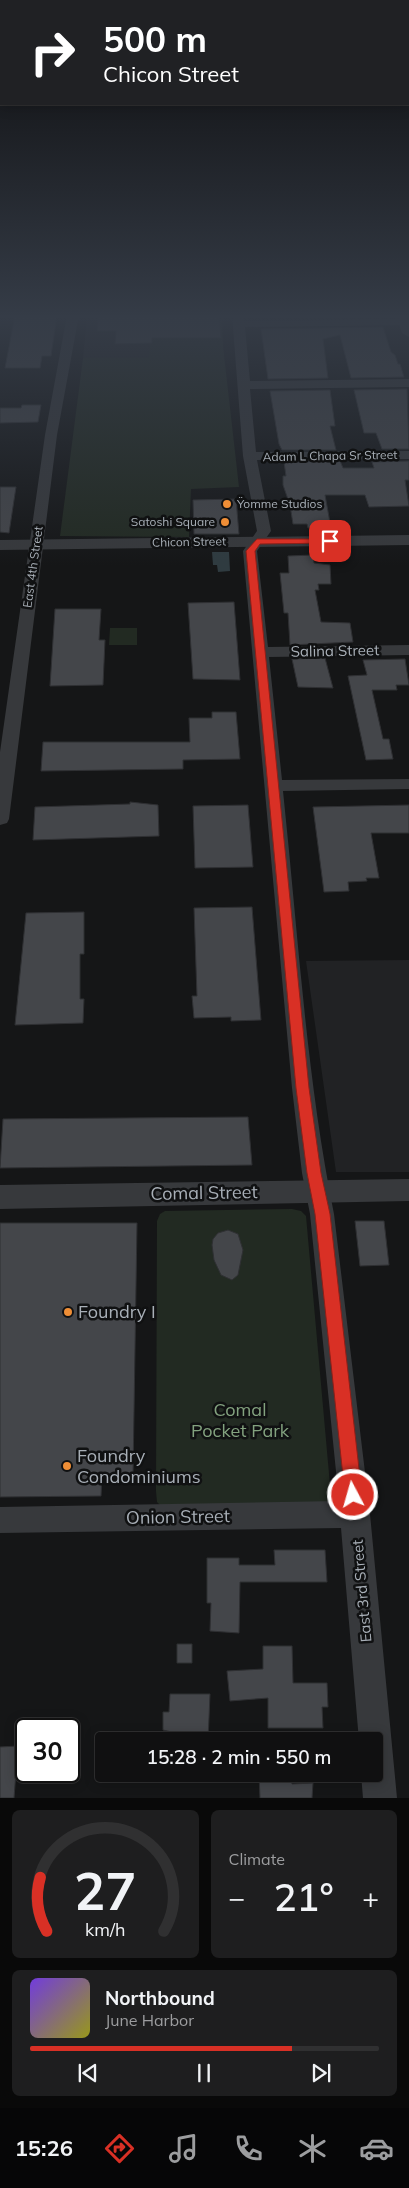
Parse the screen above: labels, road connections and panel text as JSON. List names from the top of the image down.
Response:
{
  "streets": {
    "street": [
      "Adam L Chapa Sr Street",
      "Chicon Street",
      "East 4th Street",
      "Salina Street",
      "Comal Street",
      "Onion Street",
      "East 3rd Street"
    ]
  },
  "crossings": [
    ["Adam L Chapa Sr Street", "East 3rd Street"],
    ["Chicon Street", "East 4th Street"],
    ["Chicon Street", "East 3rd Street"],
    ["Salina Street", "East 3rd Street"],
    ["Comal Street", "East 3rd Street"],
    ["Onion Street", "East 3rd Street"]
  ],
  "parks": ["Comal Pocket Park"],
  "places": [
    "Ÿomme Studios",
    "Satoshi Square",
    "Foundry I",
    "Foundry Condominiums"
  ],
  "page": {
    "turn": ["500 m", "Chicon Street"],
    "limit": "30",
    "trip": "15:28 · 2 min · 550 m",
    "tile": "Climate",
    "heat": ["−", "21°", "+"],
    "song": ["Northbound", "June Harbor"],
    "tabs": "15:26",
    "gauge": ["27", "km/h"]
  }
}
